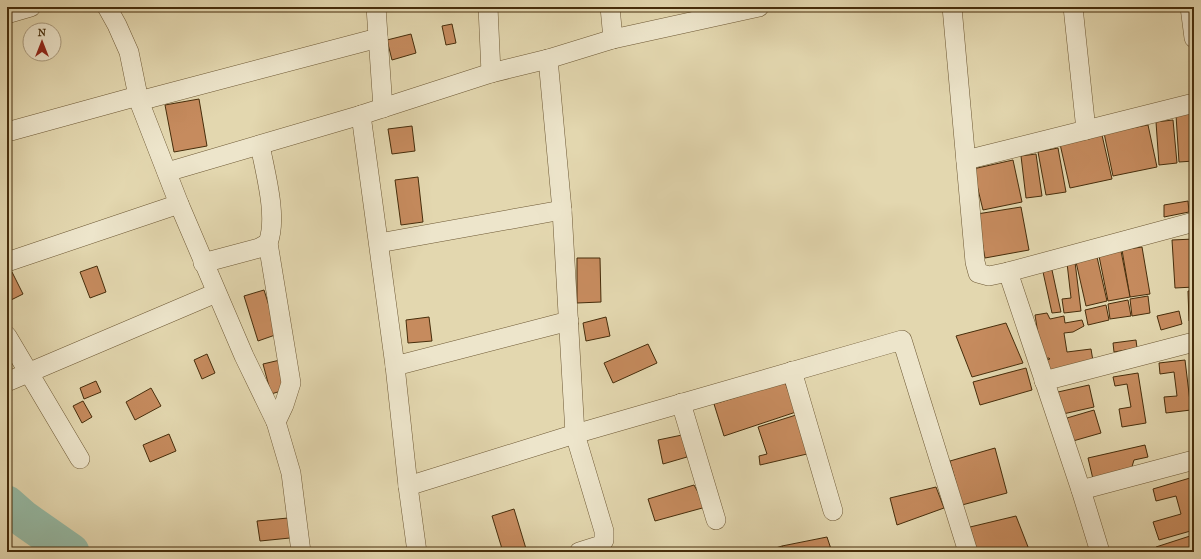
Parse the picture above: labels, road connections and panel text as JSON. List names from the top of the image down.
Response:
{
  "north": "top"
}
